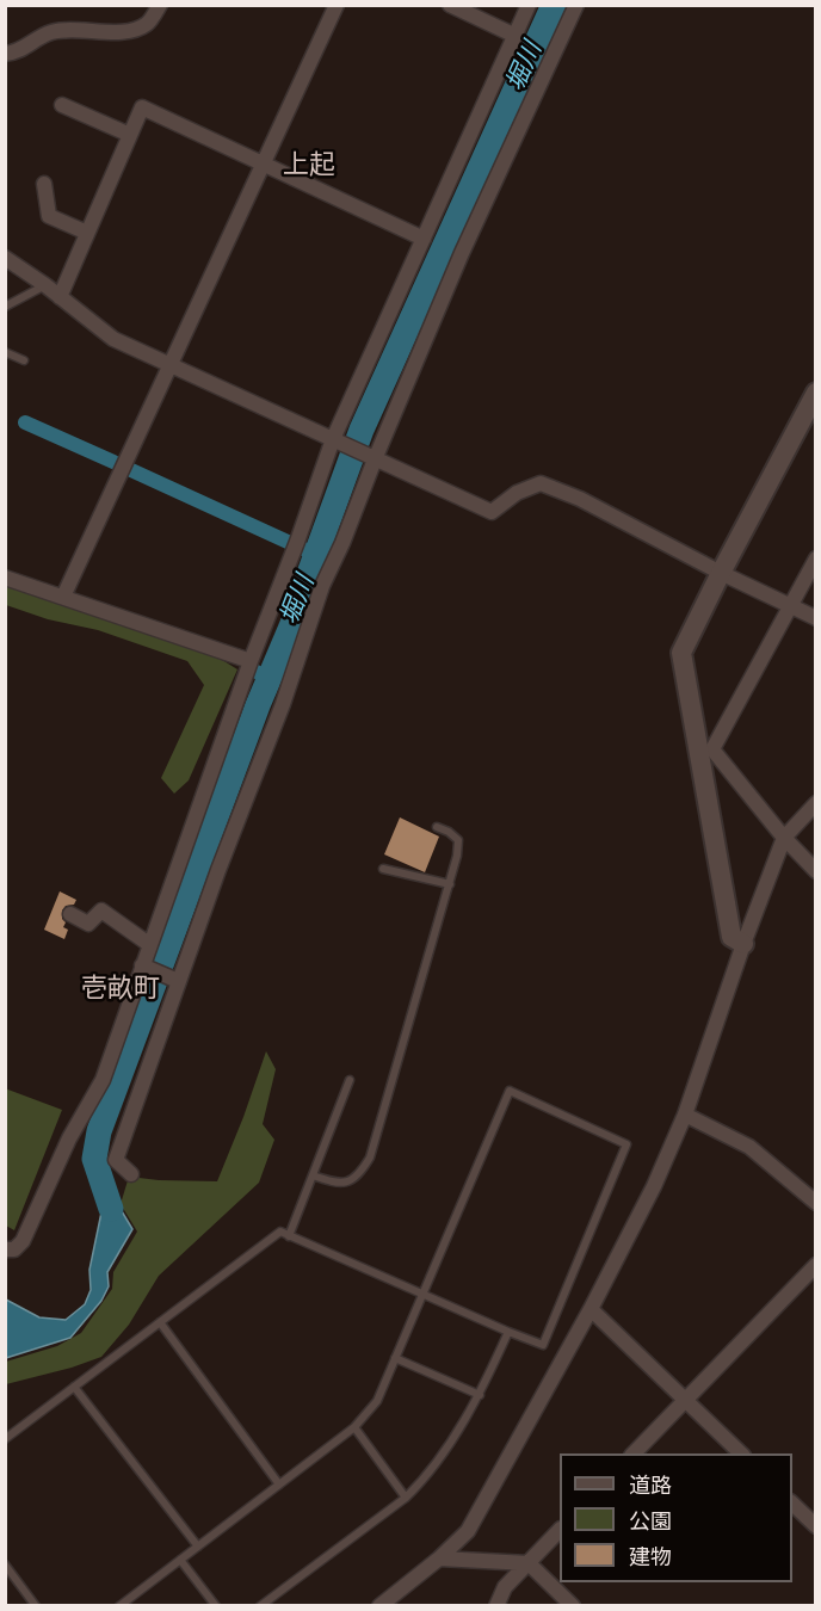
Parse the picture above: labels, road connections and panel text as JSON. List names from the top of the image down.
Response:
{
  "districts": ["上起", "壱畝町"],
  "water": ["堀川"],
  "legend": ["道路", "公園", "建物"]
}
